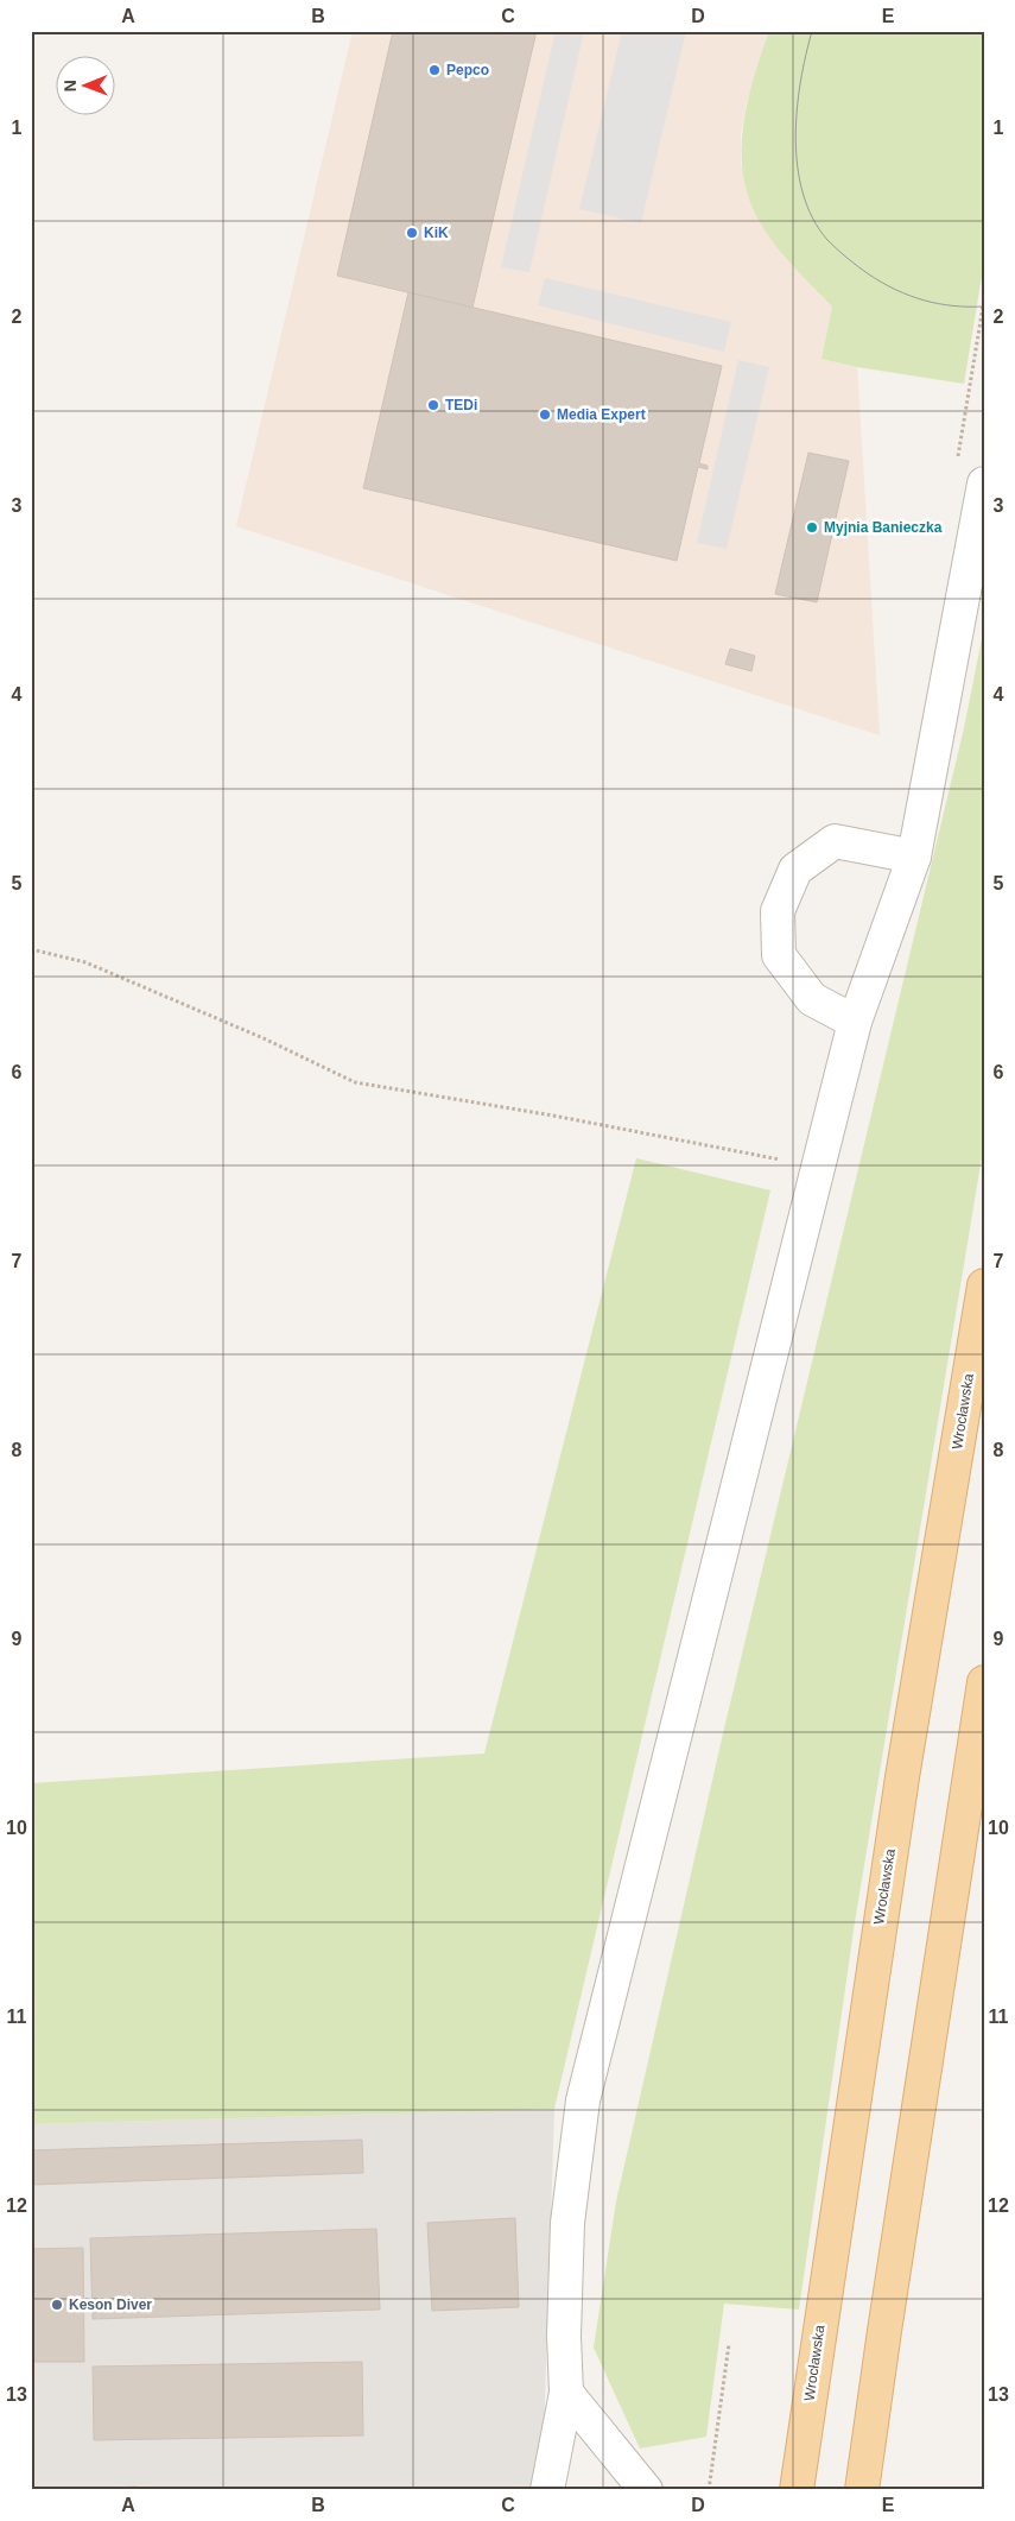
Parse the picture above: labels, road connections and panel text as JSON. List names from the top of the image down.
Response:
{
  "streets": {
    "main road": ["Wrocławska"]
  },
  "places": [
    "Pepco",
    "KiK",
    "TEDi",
    "Media Expert",
    "Myjnia Banieczka",
    "Keson Diver"
  ],
  "north": "left",
  "grid": {
    "columns": [
      "A",
      "B",
      "C",
      "D",
      "E"
    ],
    "rows": [
      "1",
      "2",
      "3",
      "4",
      "5",
      "6",
      "7",
      "8",
      "9",
      "10",
      "11",
      "12",
      "13"
    ]
  }
}
